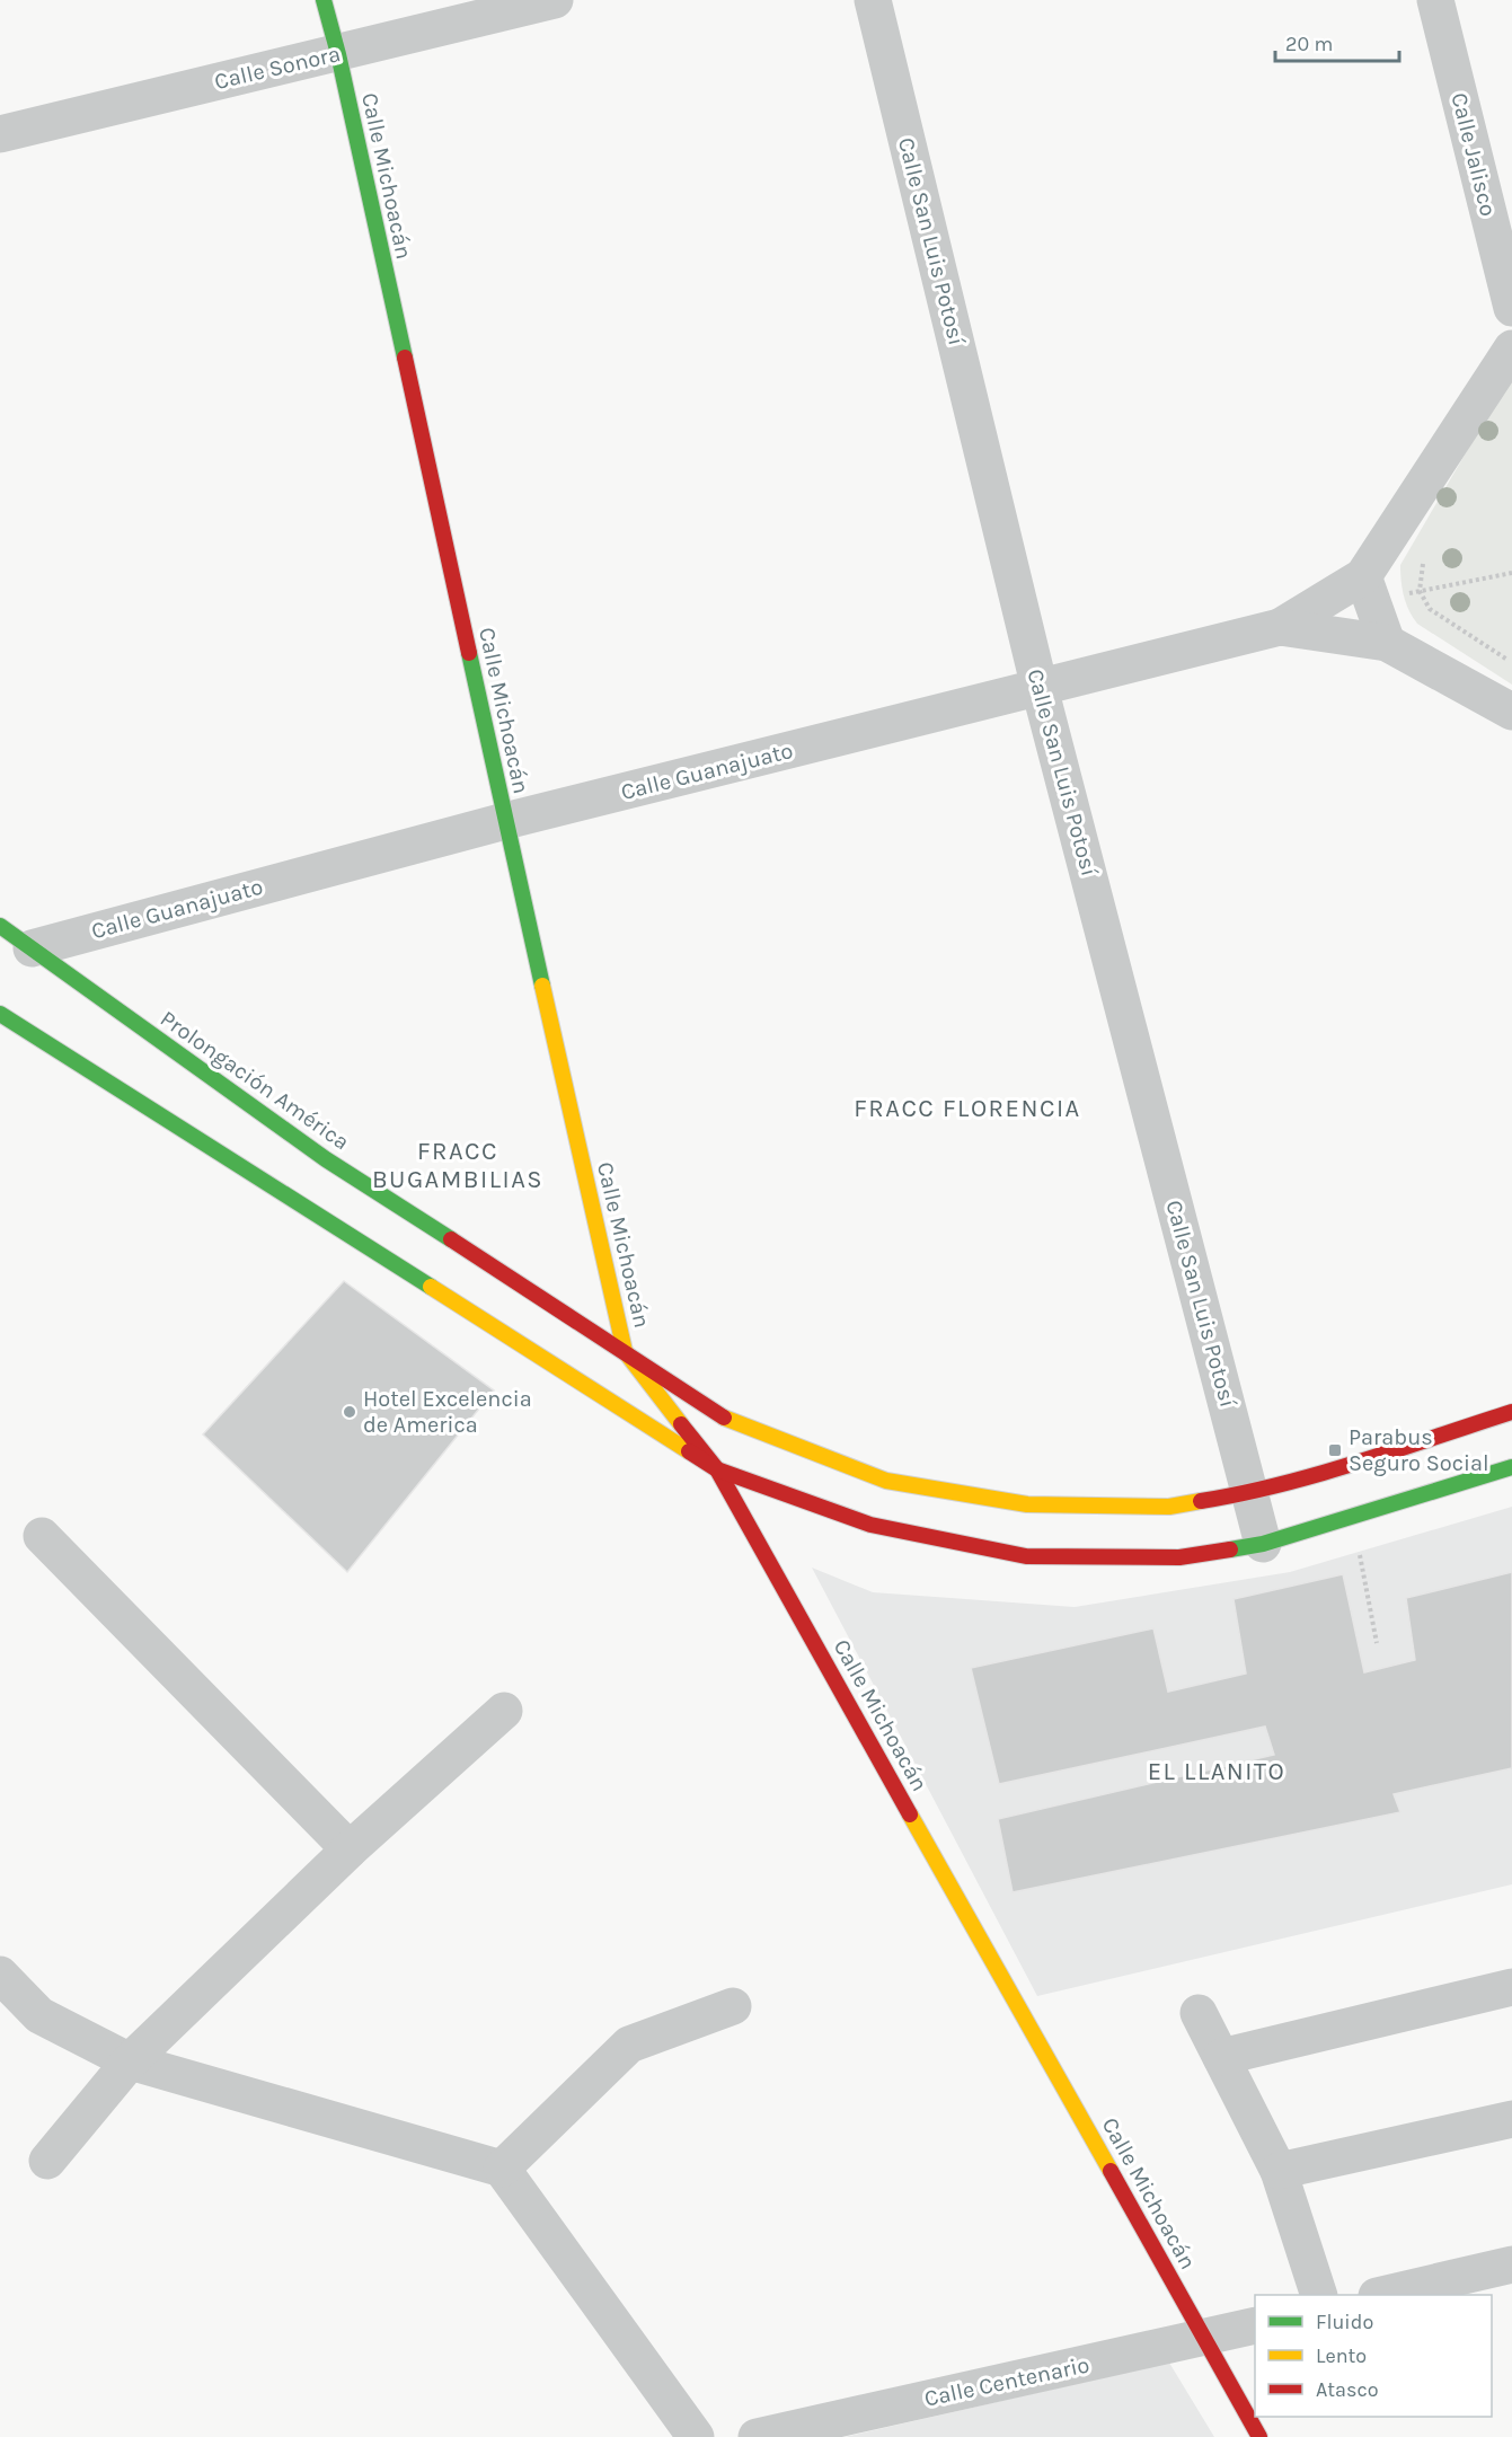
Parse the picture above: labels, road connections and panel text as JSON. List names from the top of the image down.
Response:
{
  "streets": {
    "street": [
      "Calle Sonora",
      "Calle Jalisco",
      "Calle Michoacán",
      "Calle San Luis Potosí",
      "Calle Guanajuato",
      "Prolongación América",
      "Calle Centenario"
    ]
  },
  "crossings": [
    ["Calle Sonora", "Calle Michoacán"],
    ["Calle Michoacán", "Calle Guanajuato"],
    ["Calle Michoacán", "Prolongación América"],
    ["Calle Michoacán", "Calle Centenario"],
    ["Calle San Luis Potosí", "Calle Guanajuato"],
    ["Calle San Luis Potosí", "Prolongación América"],
    ["Calle Guanajuato", "Prolongación América"]
  ],
  "districts": ["FRACC FLORENCIA", "FRACC BUGAMBILIAS", "EL LLANITO"],
  "places": {
    "other": ["Hotel Excelencia de America"],
    "transit": ["Parabus Seguro Social"]
  },
  "legend": ["Fluido", "Lento", "Atasco"],
  "scale_bar": "20 m"
}
